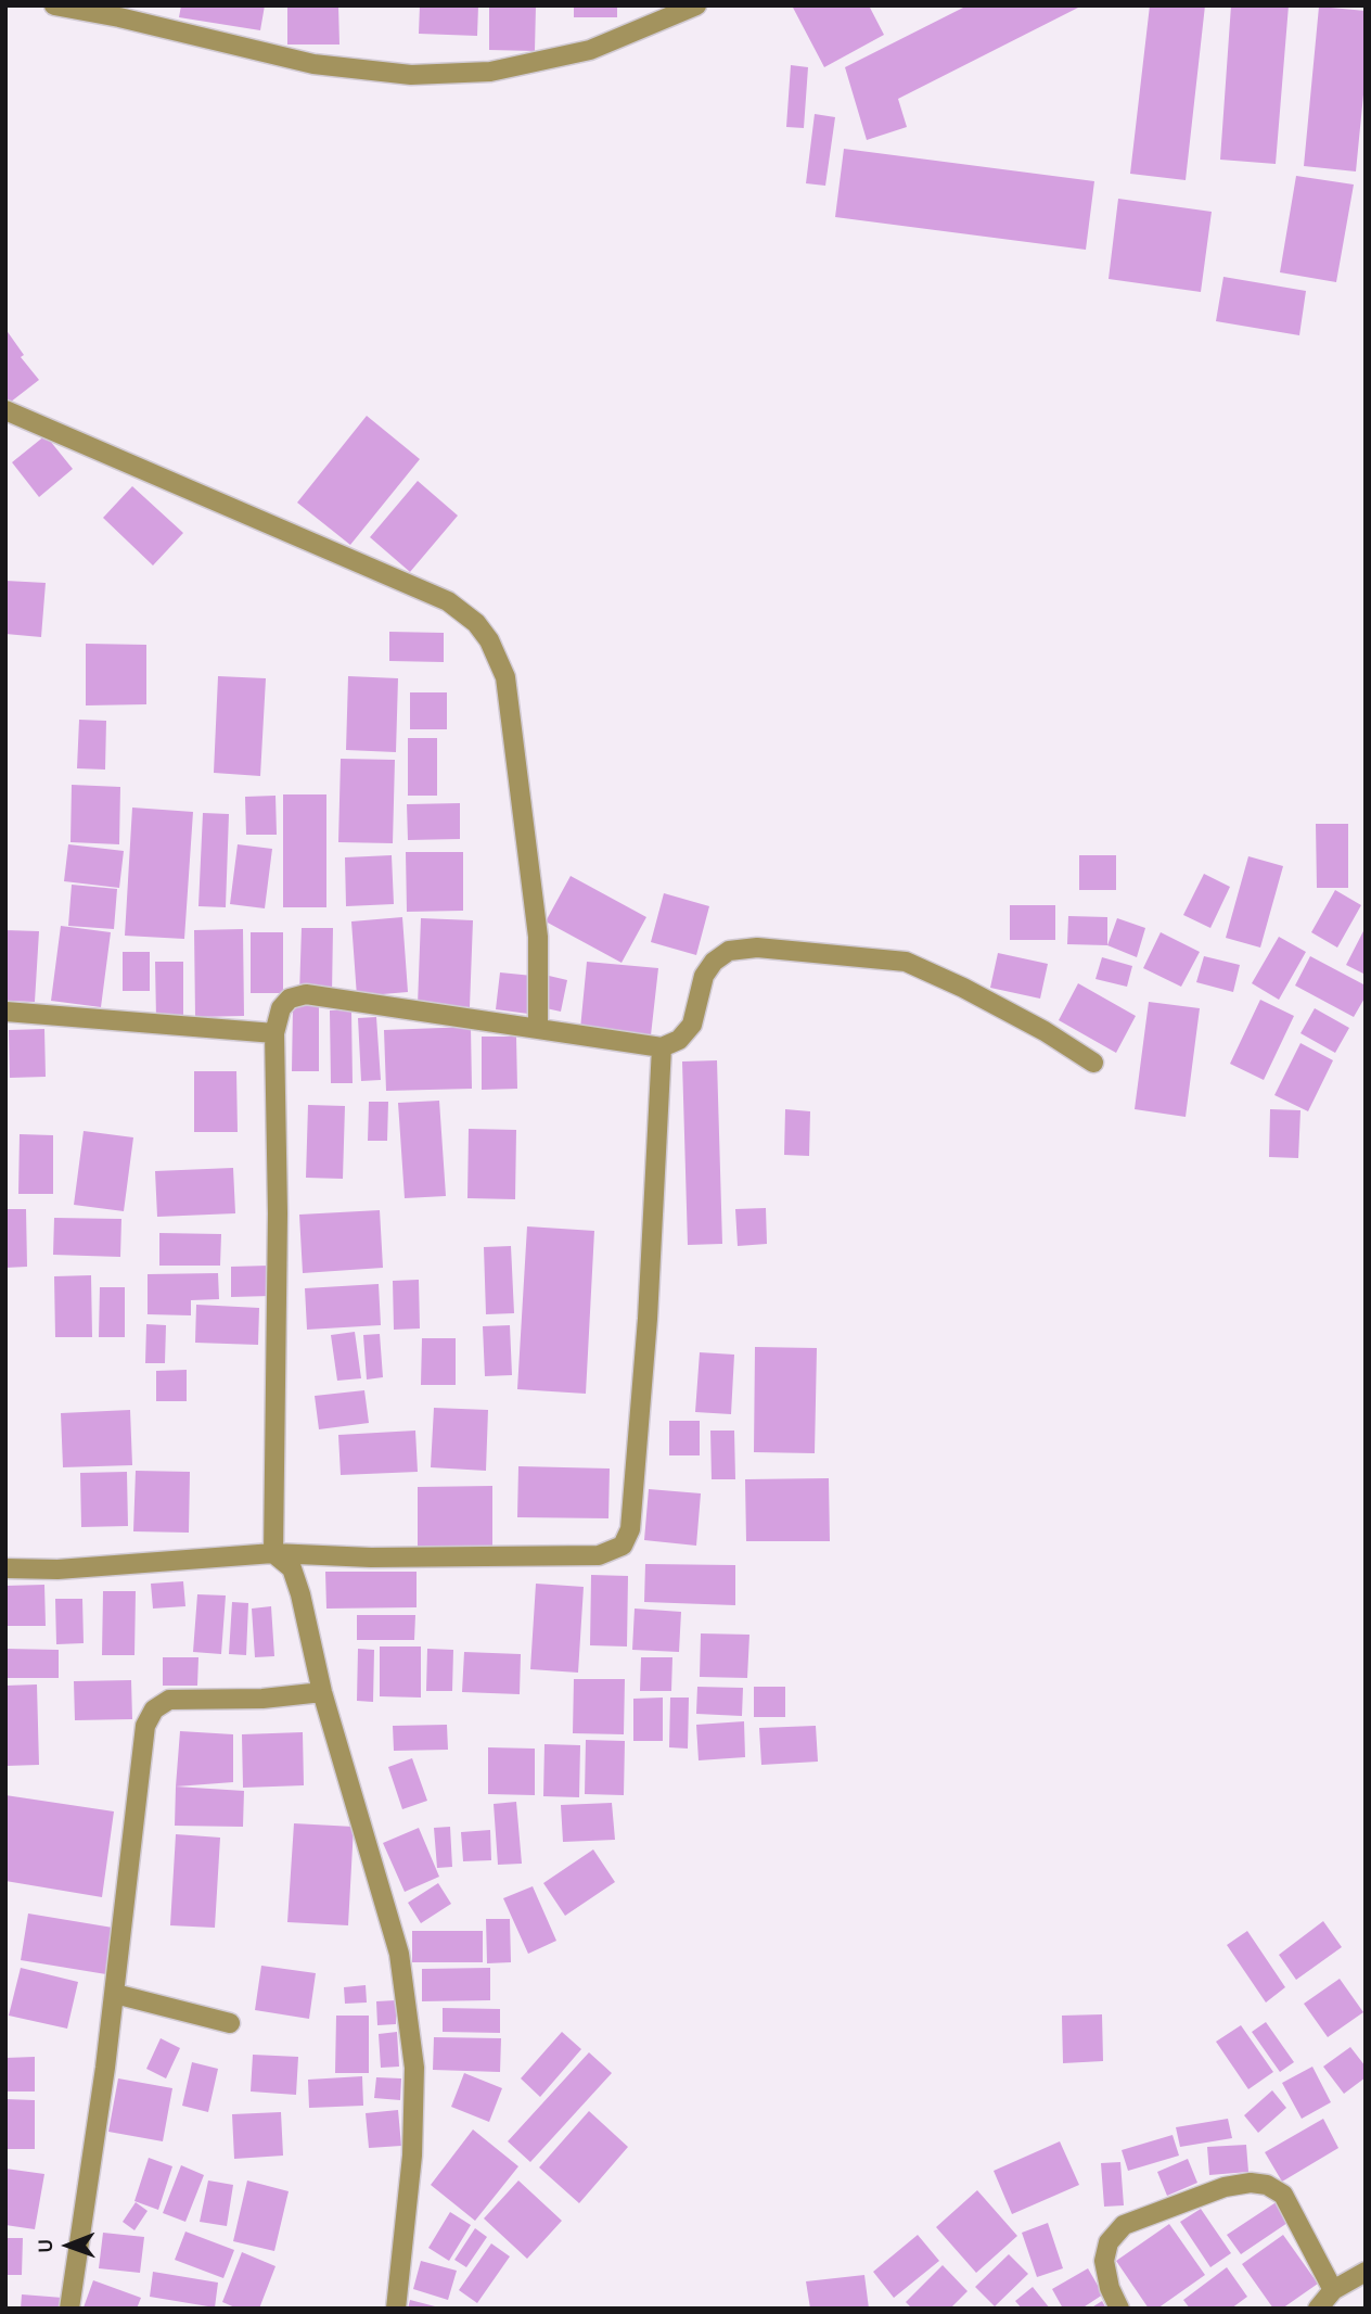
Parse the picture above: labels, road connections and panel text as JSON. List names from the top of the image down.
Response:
{
  "north": "left"
}
